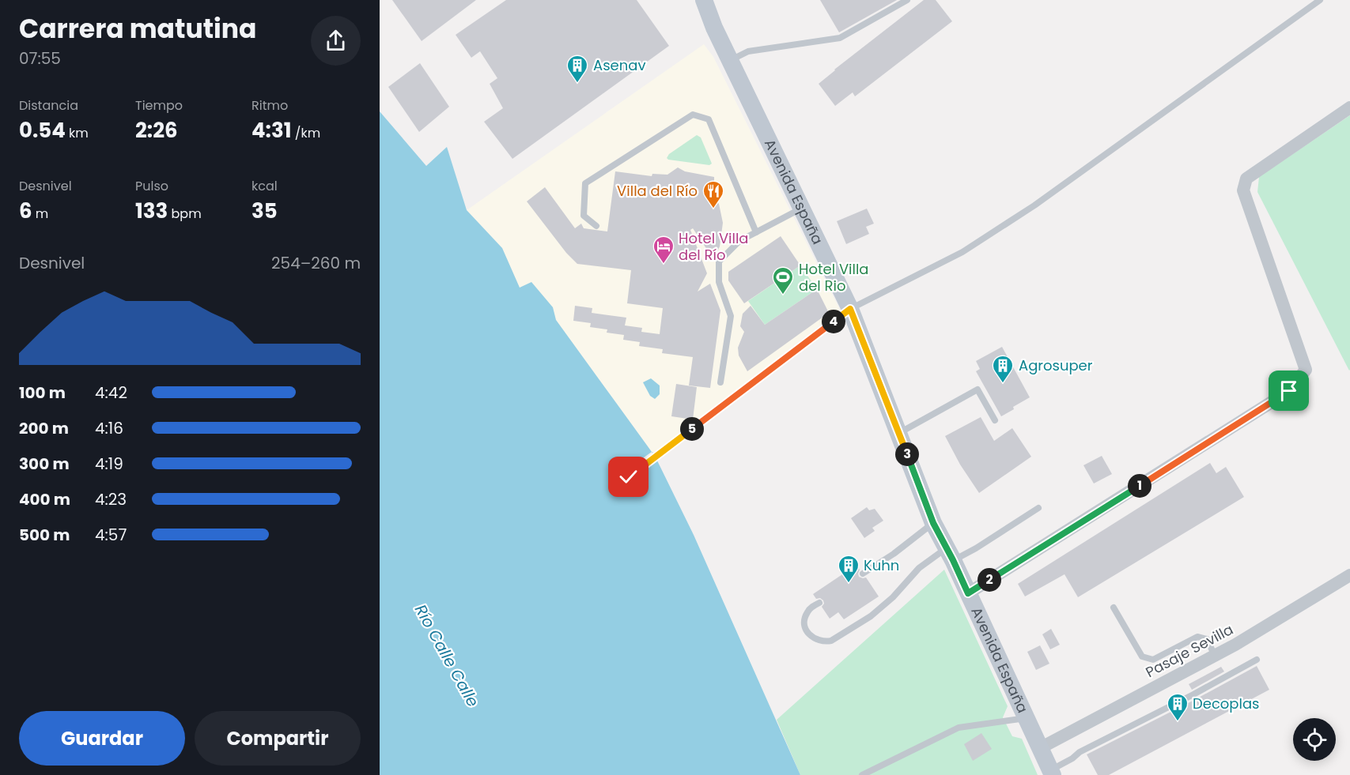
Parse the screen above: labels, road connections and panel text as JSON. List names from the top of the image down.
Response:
{
  "streets": {
    "main road": ["Avenida España"],
    "street": ["Pasaje Sevilla"]
  },
  "crossings": [
    ["Avenida España", "Pasaje Sevilla"]
  ],
  "water": ["Río Calle Calle"],
  "places": {
    "building": [
      "Asenav",
      "Agrosuper",
      "Kuhn",
      "Decoplas"
    ],
    "restaurant": ["Villa del Río"],
    "hotel": ["Hotel Villa del Río"],
    "sports": ["Hotel Villa del Rio"]
  },
  "page": {
    "heading": ["Carrera matutina", "07:55"],
    "stats": [
      ["Distancia", "0.54 km"],
      ["Tiempo", "2:26"],
      ["Ritmo", "4:31 /km"],
      ["Desnivel", "6 m"],
      ["Pulso", "133 bpm"],
      ["kcal", "35"]
    ],
    "chart": ["Desnivel", "254–260 m"],
    "pins": [
      "4",
      "5",
      "3",
      "1",
      "2"
    ],
    "list": [
      {
        "name": "100 m",
        "note": "4:42"
      },
      {
        "name": "200 m",
        "note": "4:16"
      },
      {
        "name": "300 m",
        "note": "4:19"
      },
      {
        "name": "400 m",
        "note": "4:23"
      },
      {
        "name": "500 m",
        "note": "4:57"
      }
    ],
    "buttons": ["Guardar", "Compartir"]
  }
}
